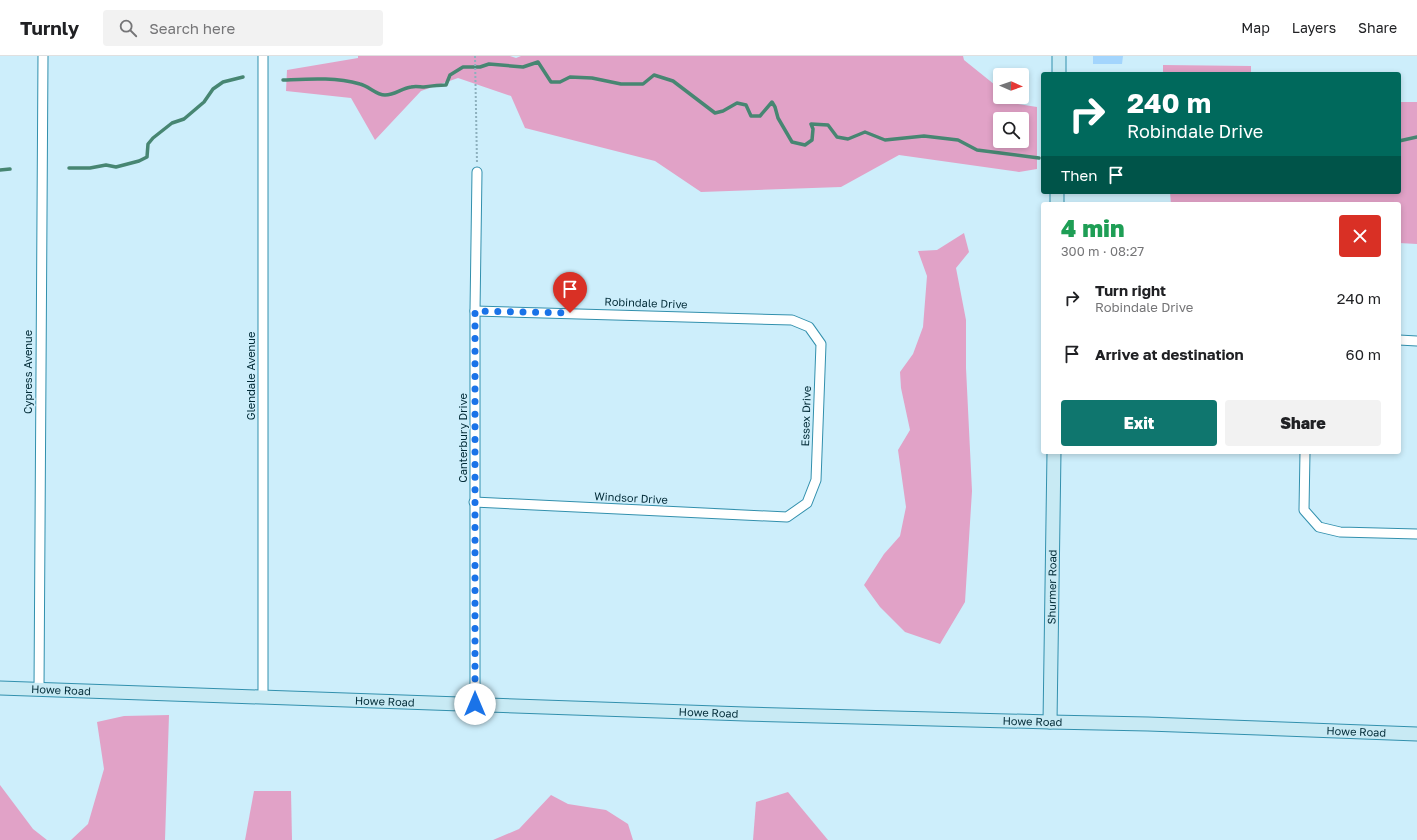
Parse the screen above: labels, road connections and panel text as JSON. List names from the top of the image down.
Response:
{
  "streets": {
    "street": [
      "Robindale Drive",
      "Cypress Avenue",
      "Glendale Avenue",
      "Essex Drive",
      "Canterbury Drive",
      "Windsor Drive",
      "Shurmer Road",
      "Howe Road"
    ]
  },
  "crossings": [
    ["Robindale Drive", "Essex Drive"],
    ["Robindale Drive", "Canterbury Drive"],
    ["Cypress Avenue", "Howe Road"],
    ["Glendale Avenue", "Howe Road"],
    ["Essex Drive", "Windsor Drive"],
    ["Canterbury Drive", "Windsor Drive"],
    ["Canterbury Drive", "Howe Road"],
    ["Shurmer Road", "Howe Road"]
  ],
  "north": "right",
  "page": {
    "header": "Turnly",
    "search": "Search here",
    "nav": ["Map", "Layers", "Share"],
    "turn": ["240 m", "Robindale Drive"],
    "then": "Then",
    "heading": ["4 min", "300 m · 08:27"],
    "list": [
      {
        "name": "Turn right",
        "note": "Robindale Drive",
        "value": "240 m"
      },
      {
        "name": "Arrive at destination",
        "value": "60 m"
      }
    ],
    "buttons": ["Exit", "Share"]
  }
}
